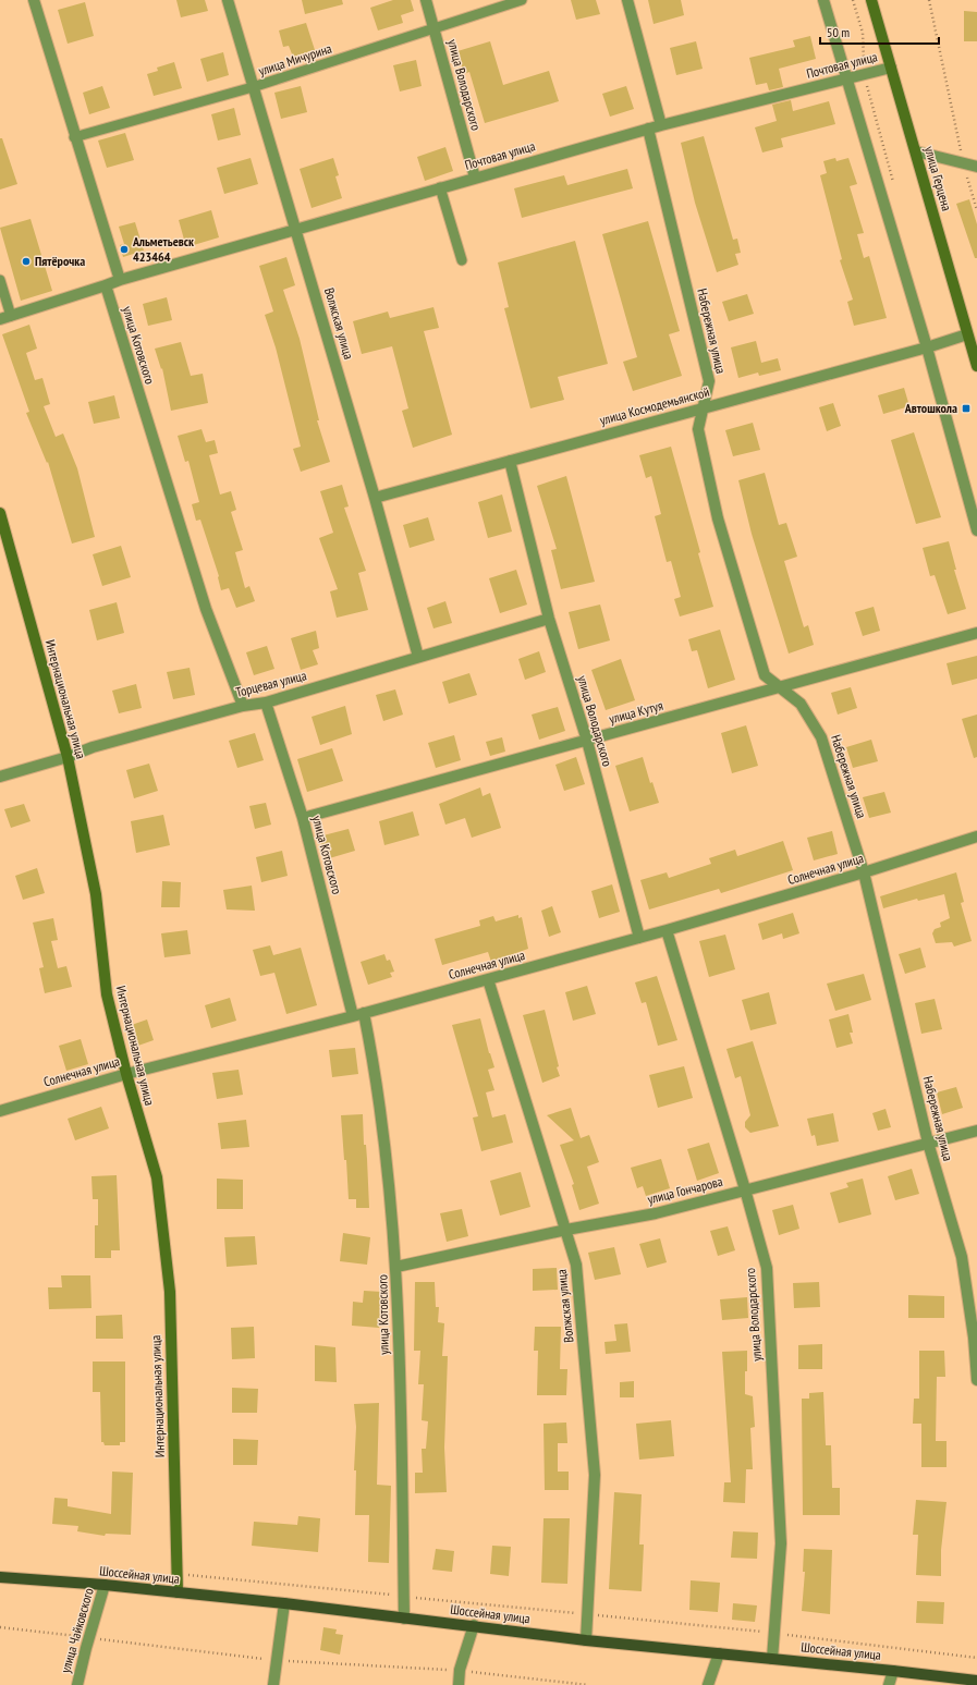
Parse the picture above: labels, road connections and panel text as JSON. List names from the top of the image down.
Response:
{
  "streets": {
    "main road": ["Шоссейная улица"],
    "street": [
      "Почтовая улица",
      "улица Володарского",
      "улица Герцена",
      "Волжская улица",
      "Набережная улица",
      "улица Котовского",
      "улица Космодемьянской",
      "Торцевая улица",
      "Интернациональная улица",
      "улица Кутуя",
      "Солнечная улица",
      "улица Гончарова",
      "улица Чайковского"
    ],
    "lane": ["улица Мичурина"]
  },
  "crossings": [
    ["улица Мичурина", "улица Володарского"],
    ["улица Мичурина", "Волжская улица"],
    ["Почтовая улица", "улица Володарского"],
    ["Почтовая улица", "улица Герцена"],
    ["Почтовая улица", "Волжская улица"],
    ["Почтовая улица", "Набережная улица"],
    ["улица Володарского", "улица Космодемьянской"],
    ["улица Володарского", "Торцевая улица"],
    ["улица Володарского", "улица Кутуя"],
    ["улица Володарского", "Солнечная улица"],
    ["улица Володарского", "улица Гончарова"],
    ["улица Володарского", "Шоссейная улица"],
    ["улица Герцена", "улица Космодемьянской"],
    ["Волжская улица", "улица Космодемьянской"],
    ["Волжская улица", "Торцевая улица"],
    ["Волжская улица", "Солнечная улица"],
    ["Волжская улица", "улица Гончарова"],
    ["Волжская улица", "Шоссейная улица"],
    ["Набережная улица", "улица Космодемьянской"],
    ["Набережная улица", "улица Кутуя"],
    ["Набережная улица", "Солнечная улица"],
    ["Набережная улица", "улица Гончарова"],
    ["улица Котовского", "Торцевая улица"],
    ["улица Котовского", "улица Кутуя"],
    ["улица Котовского", "Солнечная улица"],
    ["улица Котовского", "улица Гончарова"],
    ["улица Котовского", "Шоссейная улица"],
    ["Торцевая улица", "Интернациональная улица"],
    ["Интернациональная улица", "Солнечная улица"],
    ["Интернациональная улица", "Шоссейная улица"],
    ["Шоссейная улица", "улица Чайковского"]
  ],
  "places": {
    "other": ["Альметьевск 423464", "Пятёрочка"],
    "transit": ["Автошкола"]
  },
  "scale_bar": "50 m"
}
